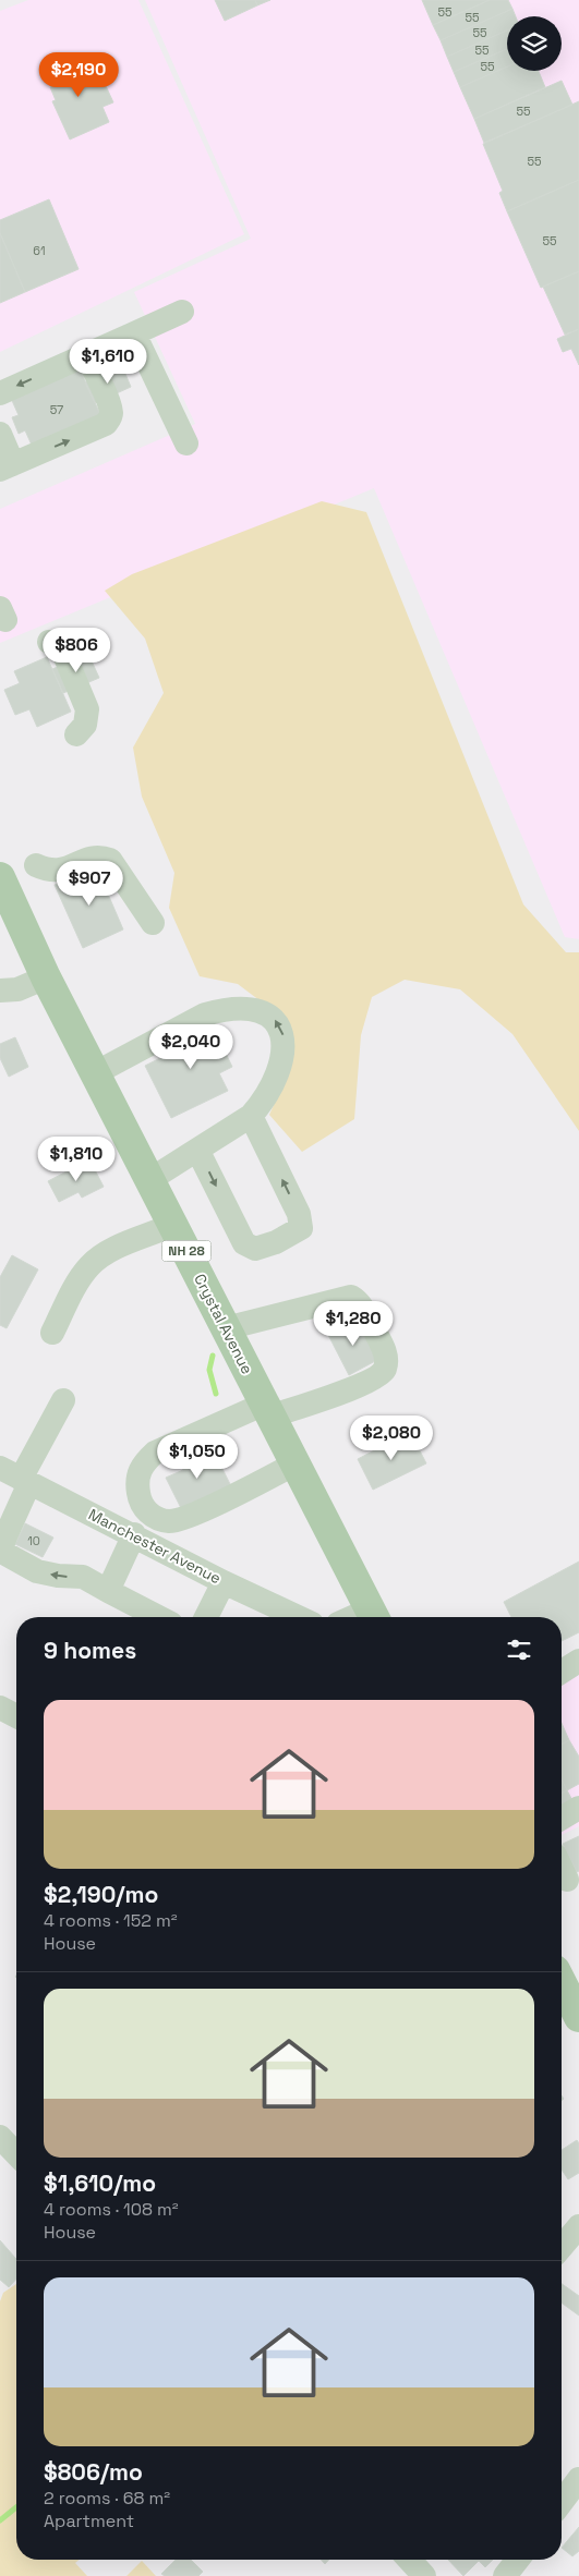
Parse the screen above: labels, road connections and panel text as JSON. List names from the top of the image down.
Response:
{
  "streets": {
    "main road": ["NH 28", "Crystal Avenue"],
    "street": ["Manchester Avenue"]
  },
  "house_numbers": [
    "55",
    "55",
    "55",
    "55",
    "55",
    "55",
    "55",
    "55",
    "61",
    "57",
    "10"
  ],
  "page": {
    "price": [
      "$2,190",
      "$1,610",
      "$806",
      "$907",
      "$2,040",
      "$1,810",
      "$1,280",
      "$2,080",
      "$1,050"
    ],
    "heading": "9 homes",
    "list": [
      {
        "name": "$2,190/mo",
        "note": "4 rooms · 152 m² · House"
      },
      {
        "name": "$1,610/mo",
        "note": "4 rooms · 108 m² · House"
      },
      {
        "name": "$806/mo",
        "note": "2 rooms · 68 m² · Apartment"
      }
    ]
  }
}
